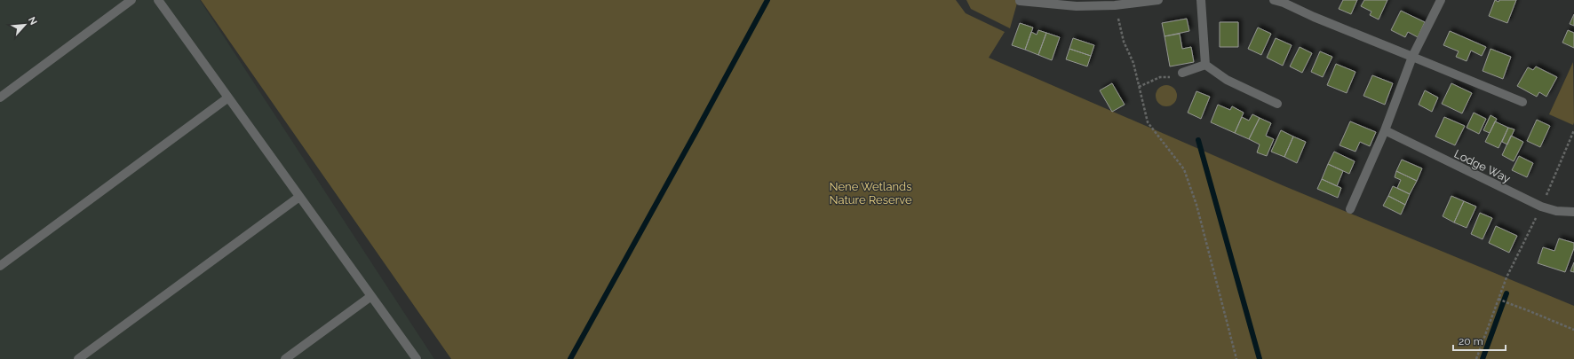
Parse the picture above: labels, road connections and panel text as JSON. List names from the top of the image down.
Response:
{
  "streets": {
    "street": ["Lodge Way"]
  },
  "parks": ["Nene Wetlands Nature Reserve"],
  "scale_bar": "20 m",
  "north": "top right"
}
